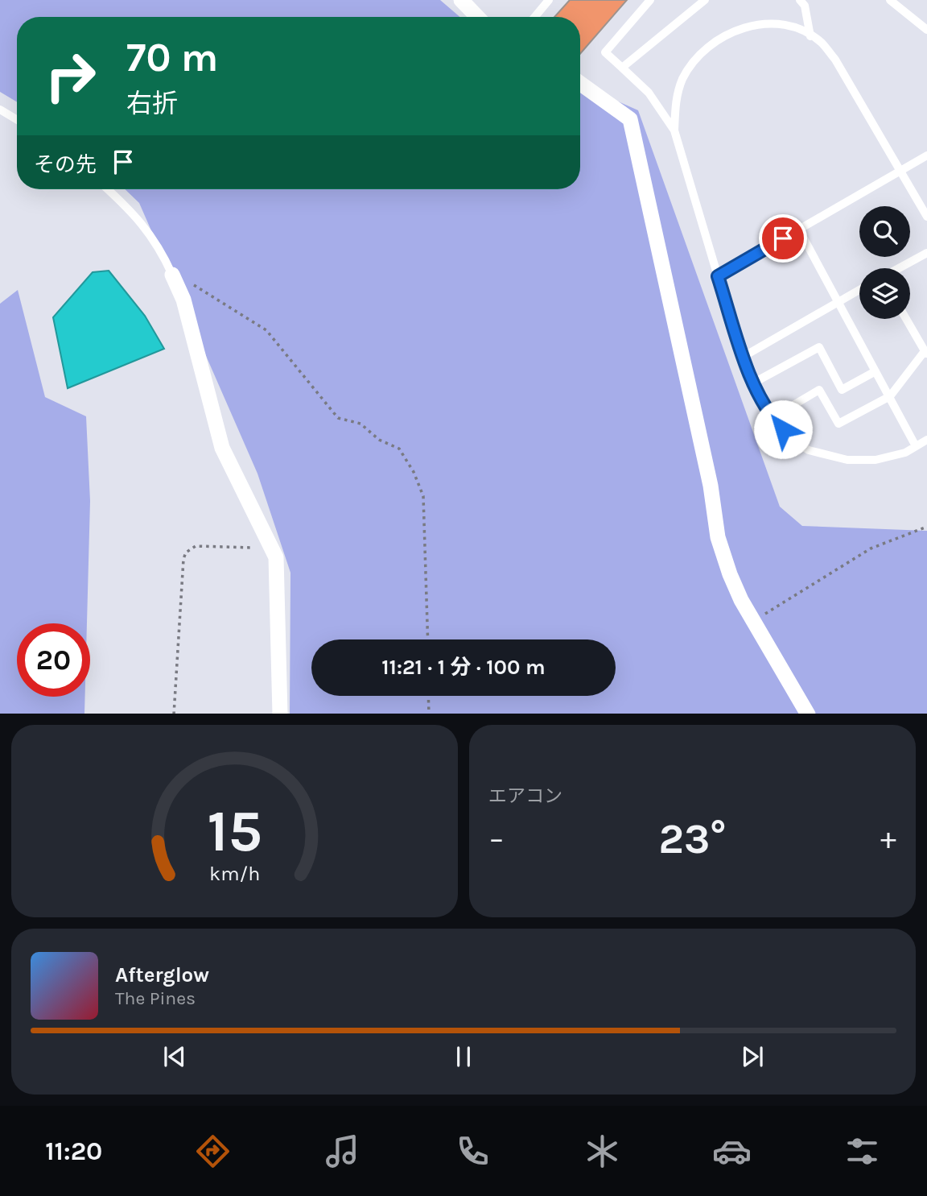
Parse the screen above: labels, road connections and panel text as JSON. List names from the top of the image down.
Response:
{
  "page": {
    "turn": ["70 m", "右折"],
    "then": "その先",
    "limit": "20",
    "trip": "11:21 · 1 分 · 100 m",
    "tile": "エアコン",
    "heat": ["−", "23°", "+"],
    "song": ["Afterglow", "The Pines"],
    "tabs": "11:20",
    "gauge": ["15", "km/h"]
  }
}
